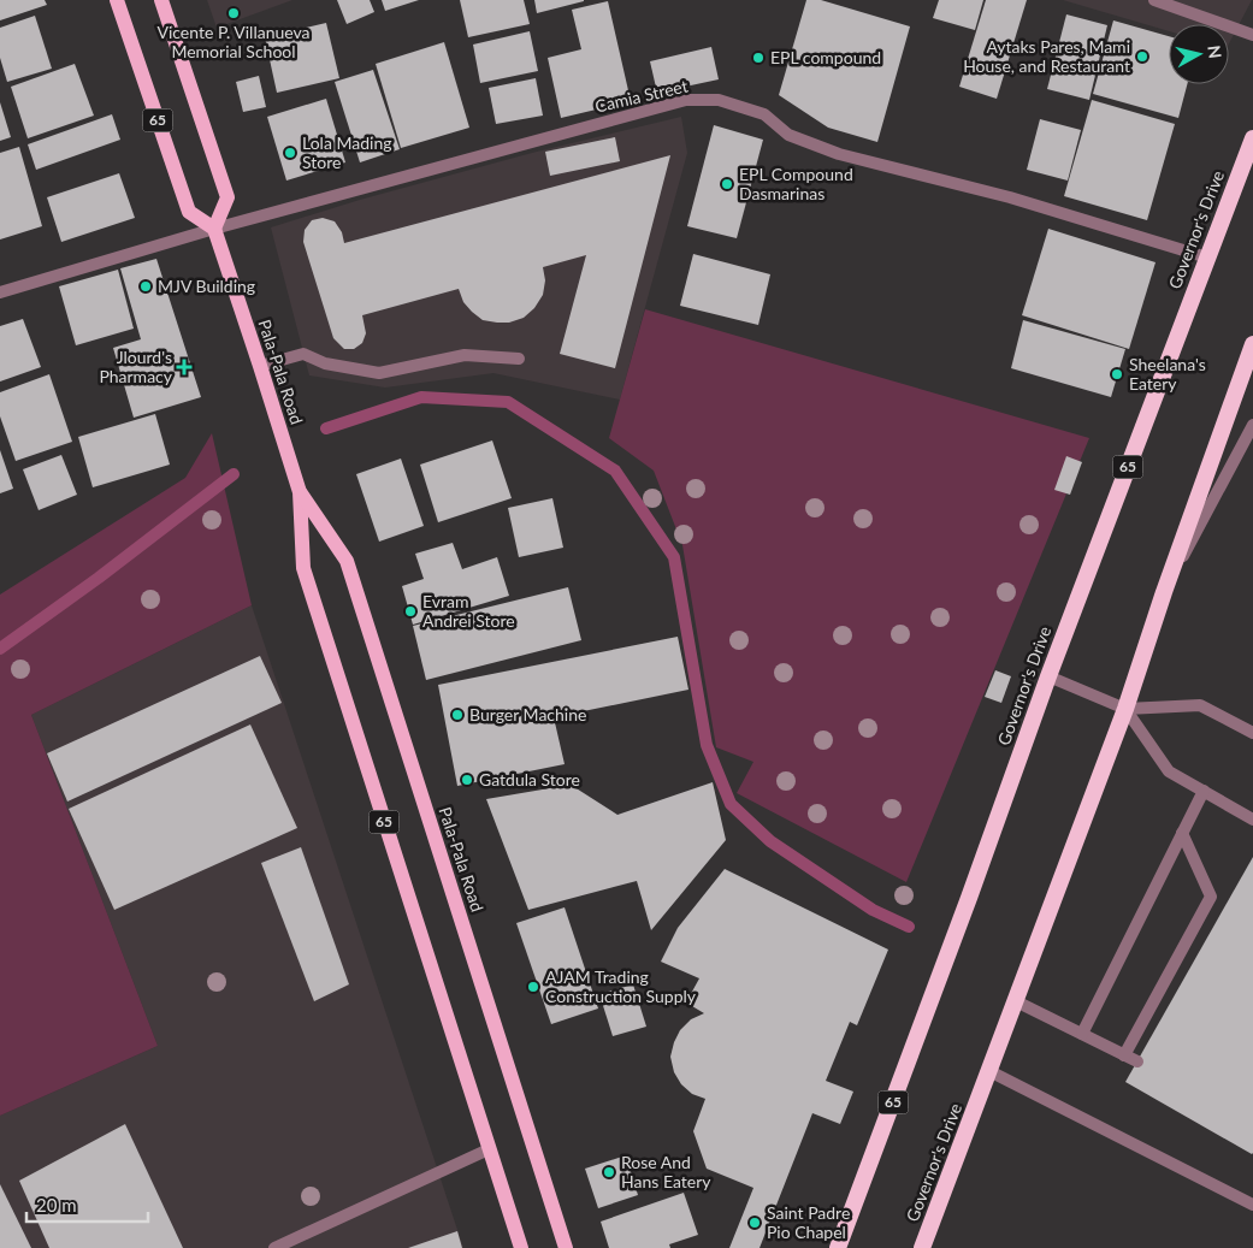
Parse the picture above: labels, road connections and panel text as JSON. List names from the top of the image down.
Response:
{
  "streets": {
    "highway": ["65", "Governor's Drive"],
    "main road": ["Pala-Pala Road"],
    "street": ["Camia Street"]
  },
  "crossings": [
    ["Camia Street", "65"],
    ["Camia Street", "Governor's Drive"],
    ["Camia Street", "Pala-Pala Road"],
    ["65", "Pala-Pala Road"]
  ],
  "places": {
    "other": [
      "Vicente P. Villanueva Memorial School",
      "Aytaks Pares, Mami House, and Restaurant",
      "EPL compound",
      "Lola Mading Store",
      "EPL Compound Dasmarinas",
      "MJV Building",
      "Sheelana's Eatery",
      "Evram Andrei Store",
      "Burger Machine",
      "Gatdula Store",
      "AJAM Trading Construction Supply",
      "Rose And Hans Eatery",
      "Saint Padre Pio Chapel"
    ],
    "health": ["Jlourd's Pharmacy"]
  },
  "scale_bar": "20 m",
  "north": "right"
}
